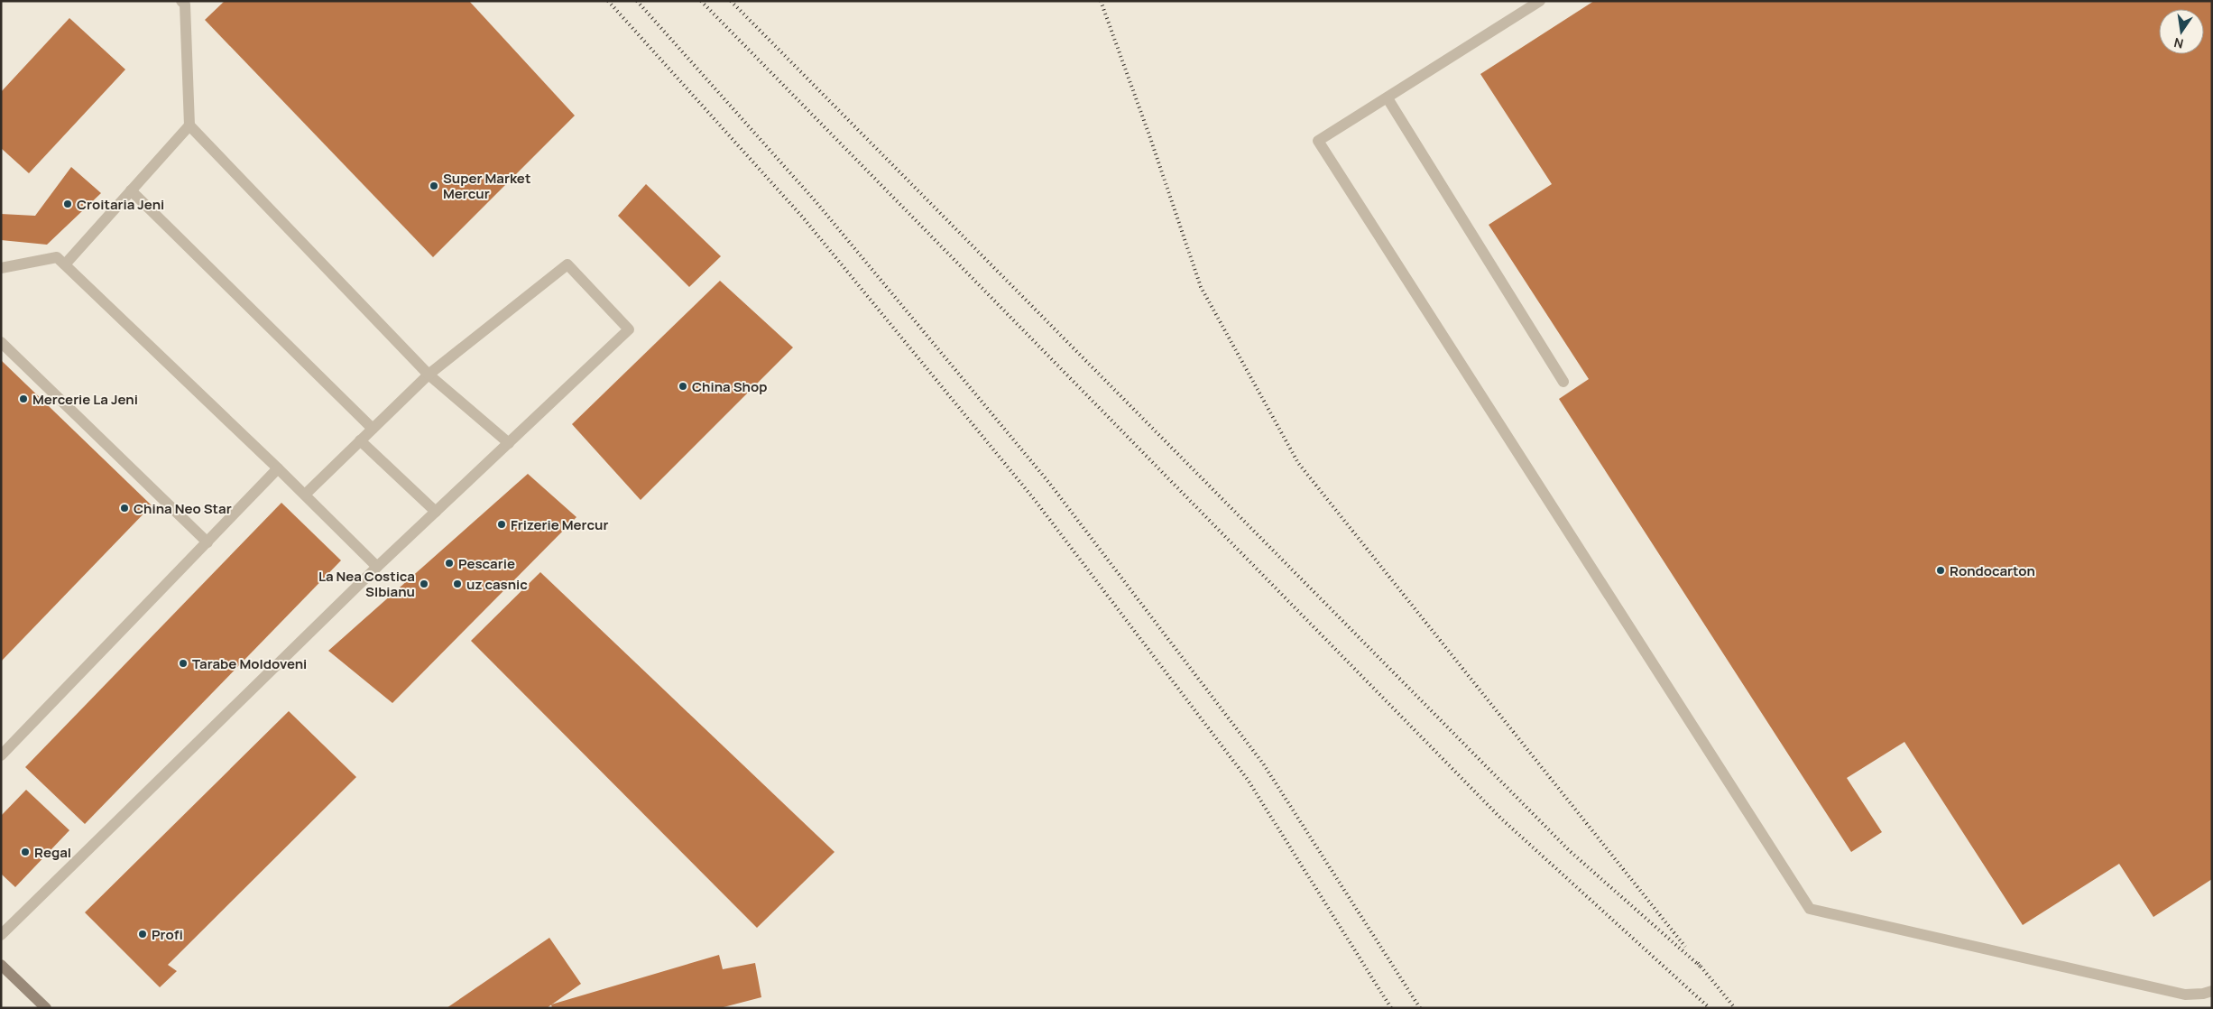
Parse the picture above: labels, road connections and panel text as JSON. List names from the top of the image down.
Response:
{
  "places": [
    "Super Market Mercur",
    "Croitaria Jeni",
    "China Shop",
    "Mercerie La Jeni",
    "China Neo Star",
    "Frizerie Mercur",
    "Pescarie",
    "Rondocarton",
    "La Nea Costica SIbianu",
    "uz casnic",
    "Tarabe Moldoveni",
    "Regal",
    "Profi"
  ],
  "north": "bottom"
}
